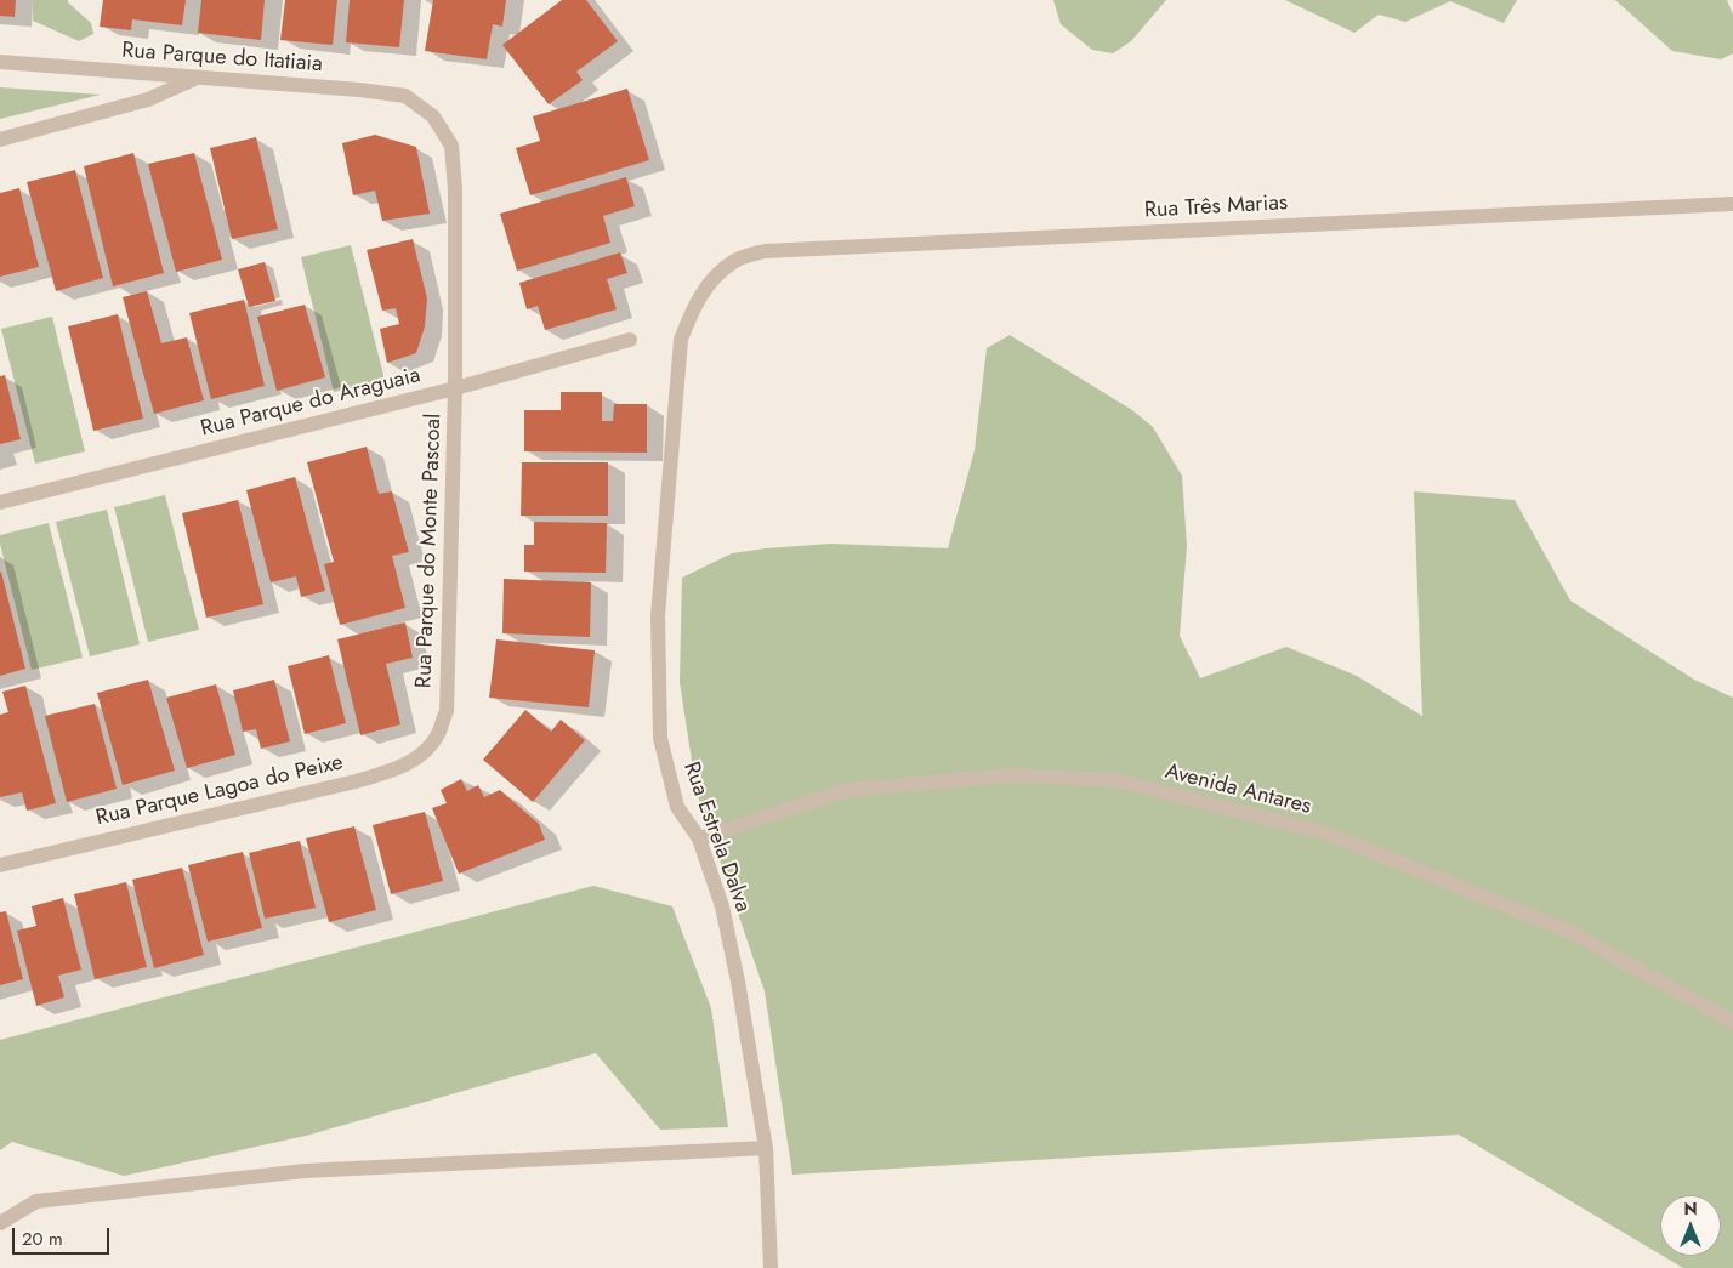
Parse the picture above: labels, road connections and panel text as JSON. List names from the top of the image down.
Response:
{
  "streets": {
    "street": [
      "Rua Parque do Itatiaia",
      "Rua Três Marias",
      "Rua Parque do Araguaia",
      "Rua Parque do Monte Pascoal",
      "Avenida Antares",
      "Rua Parque Lagoa do Peixe",
      "Rua Estrela Dalva"
    ]
  },
  "crossings": [
    ["Rua Parque do Itatiaia", "Rua Parque do Monte Pascoal"],
    ["Rua Três Marias", "Rua Estrela Dalva"],
    ["Rua Parque do Araguaia", "Rua Parque do Monte Pascoal"],
    ["Rua Parque do Monte Pascoal", "Rua Parque Lagoa do Peixe"],
    ["Avenida Antares", "Rua Estrela Dalva"]
  ],
  "scale_bar": "20 m",
  "north": "top"
}
